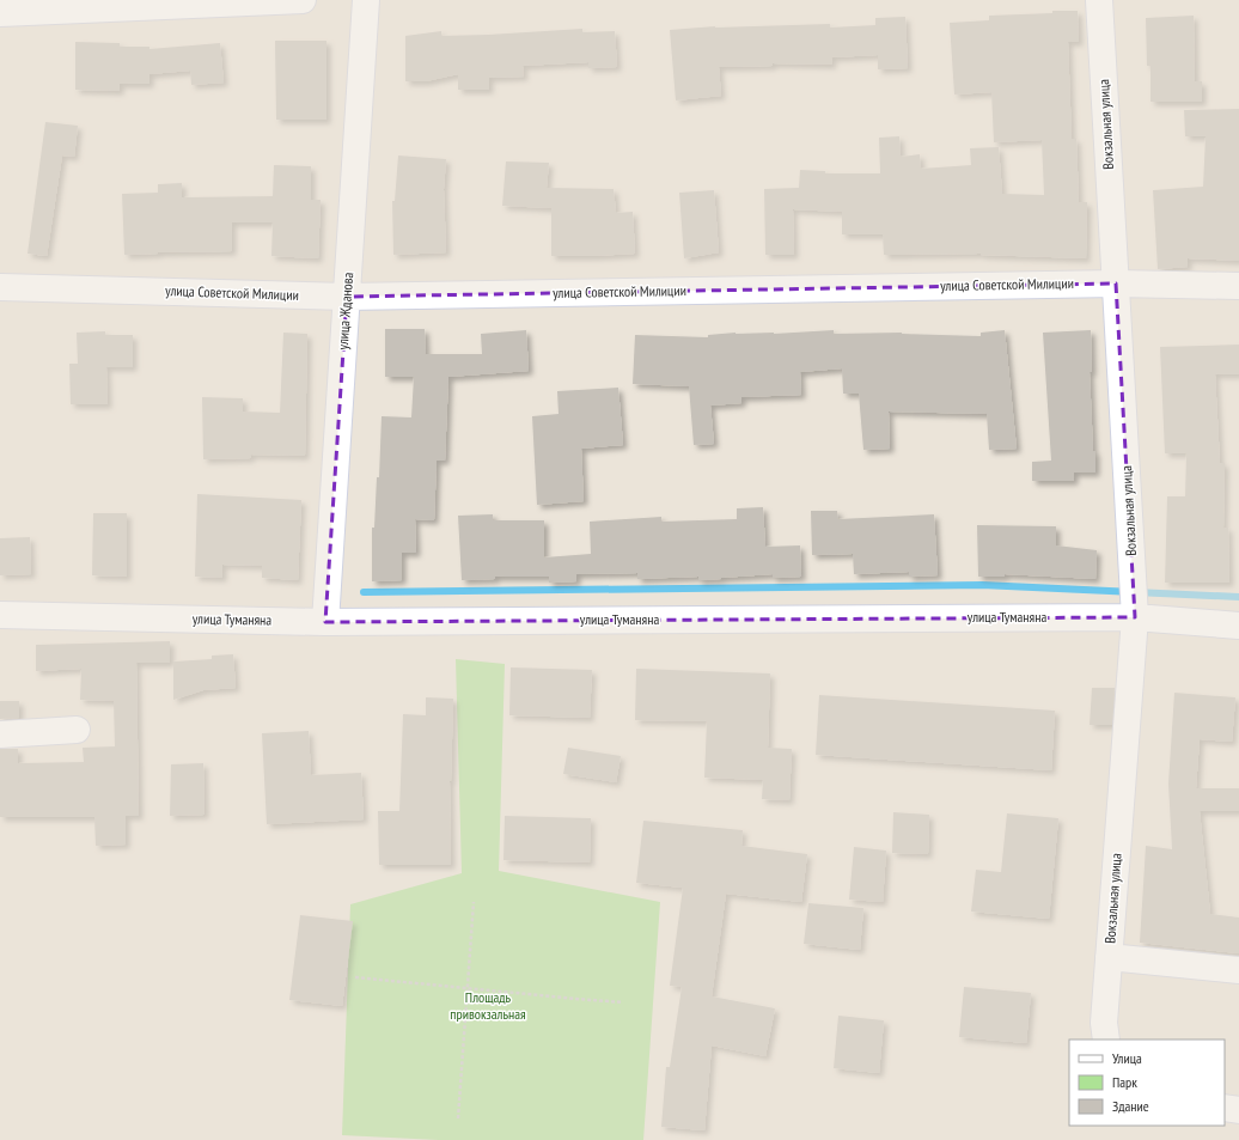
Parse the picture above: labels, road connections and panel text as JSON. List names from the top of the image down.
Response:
{
  "streets": {
    "street": [
      "Вокзальная улица",
      "улица Советской Милиции",
      "улица Жданова",
      "улица Туманяна"
    ]
  },
  "crossings": [
    ["Вокзальная улица", "улица Советской Милиции"],
    ["Вокзальная улица", "улица Туманяна"],
    ["улица Советской Милиции", "улица Жданова"],
    ["улица Жданова", "улица Туманяна"]
  ],
  "parks": ["Площадь привокзальная"],
  "legend": ["Улица", "Парк", "Здание"]
}
